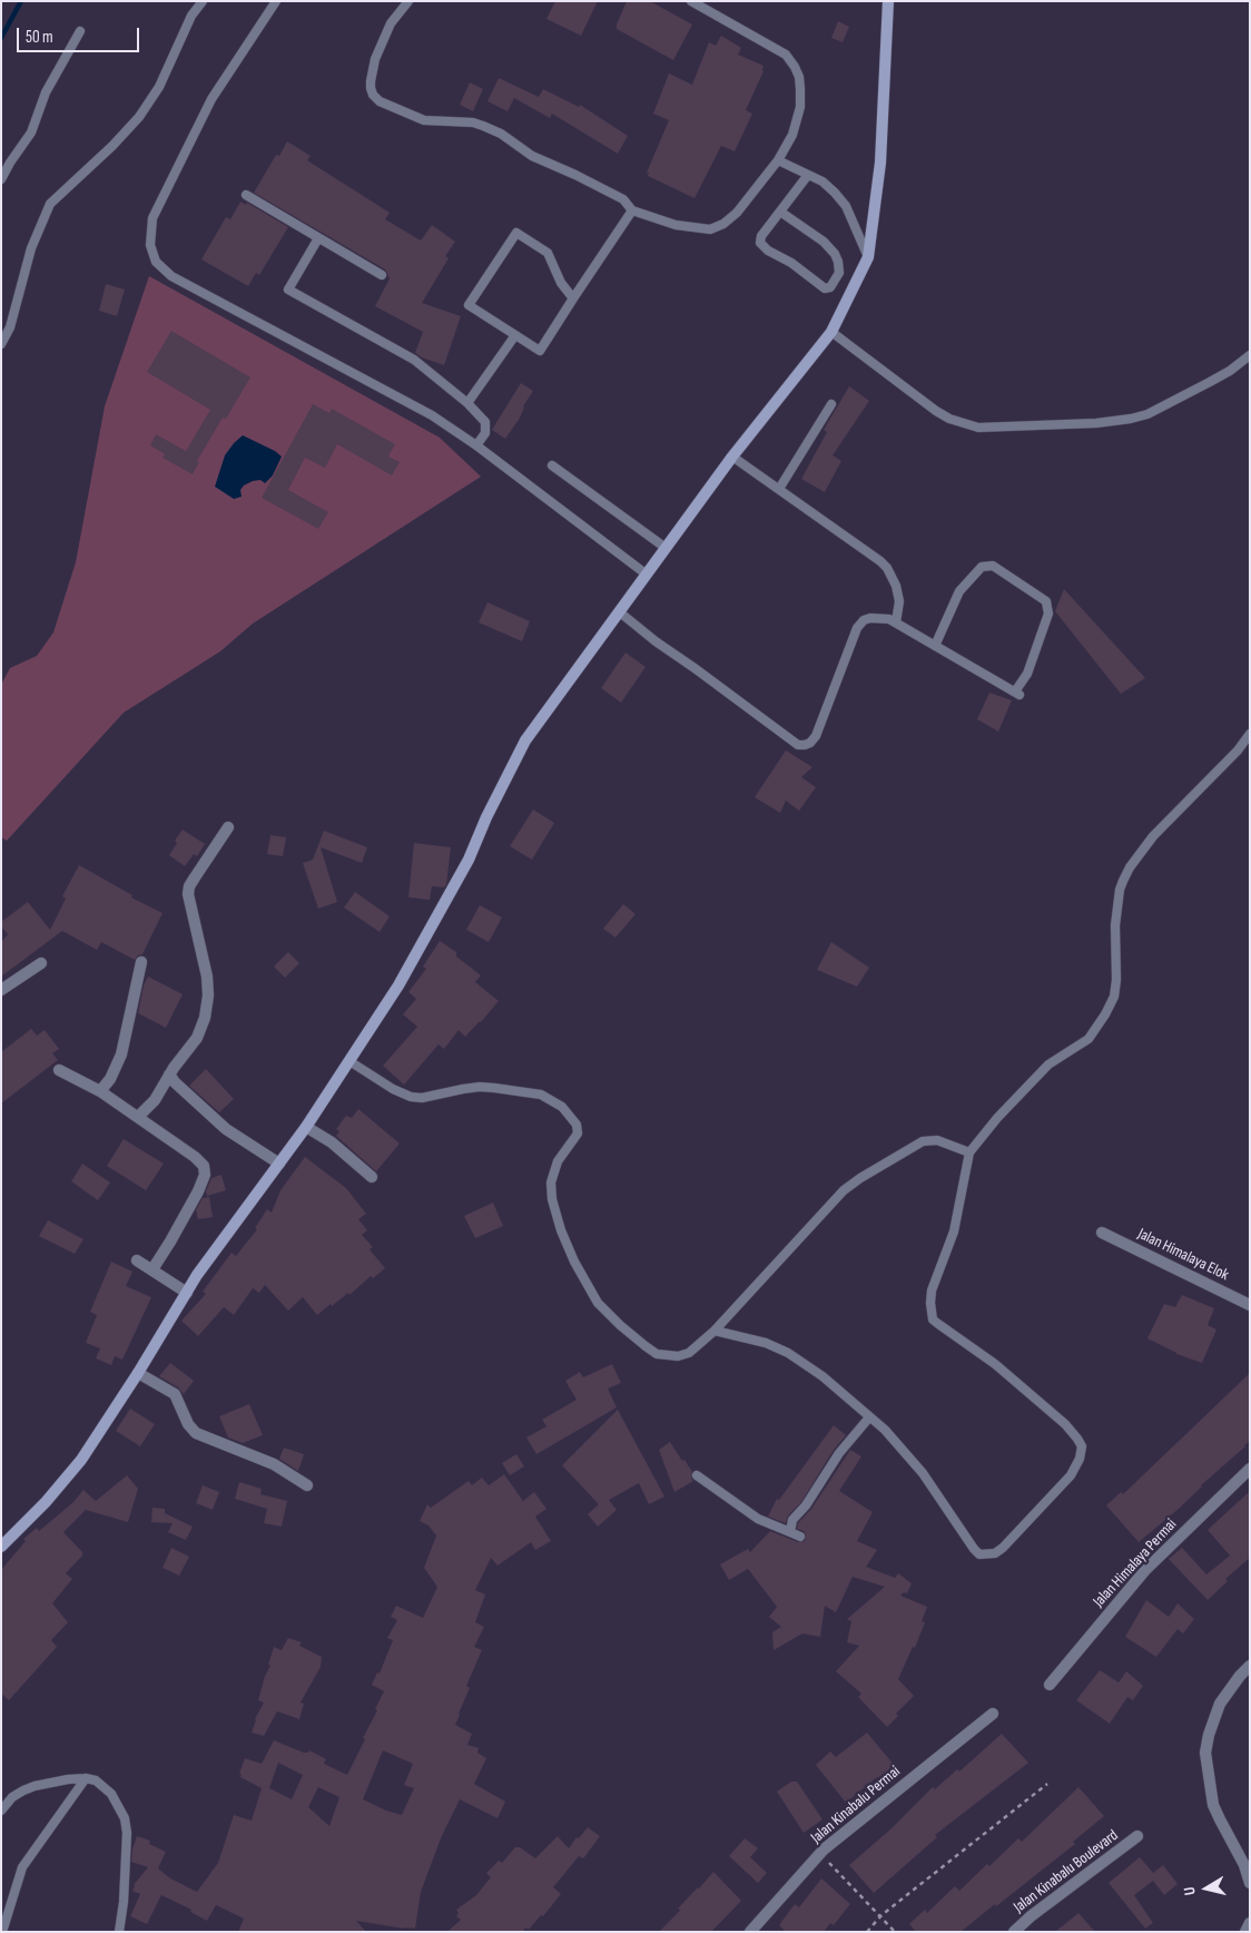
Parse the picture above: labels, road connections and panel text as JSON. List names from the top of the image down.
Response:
{
  "streets": {
    "street": [
      "Jalan Himalaya Elok",
      "Jalan Himalaya Permai",
      "Jalan Kinabalu Permai",
      "Jalan Kinabalu Boulevard"
    ]
  },
  "scale_bar": "50 m",
  "north": "left"
}
